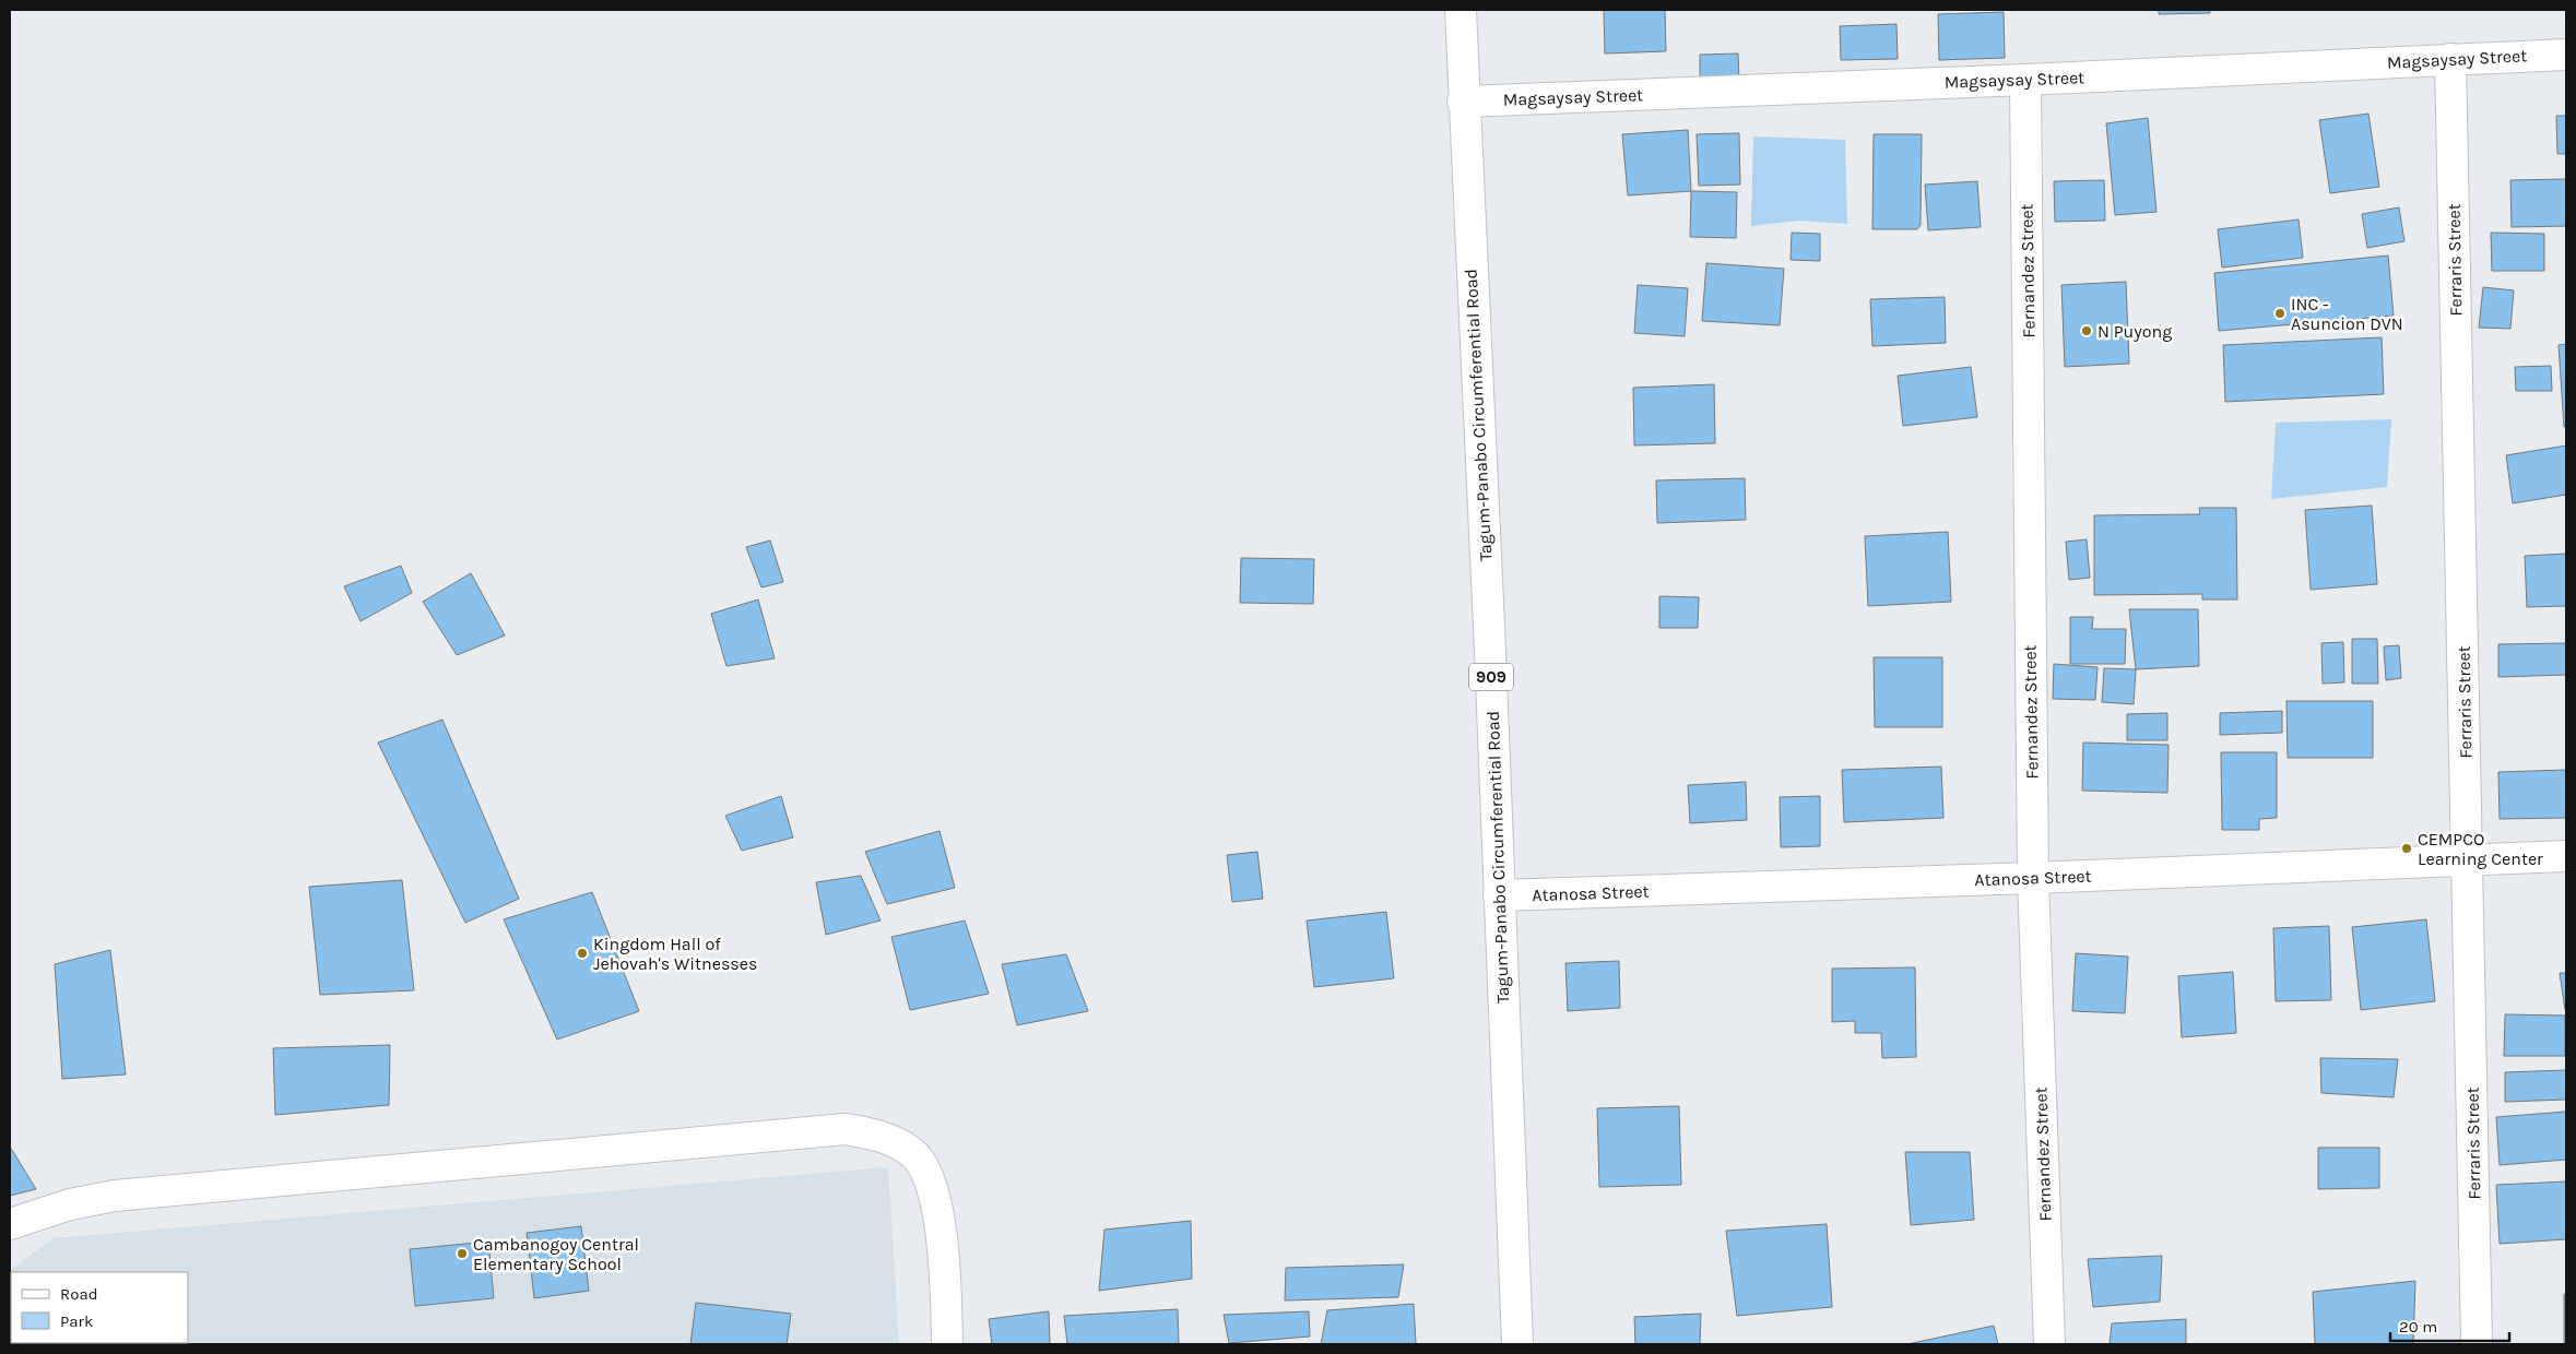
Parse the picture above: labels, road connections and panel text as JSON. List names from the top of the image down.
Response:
{
  "streets": {
    "main road": [
      "Magsaysay Street",
      "Ferraris Street",
      "Fernandez Street",
      "Tagum-Panabo Circumferential Road",
      "909",
      "Atanosa Street"
    ]
  },
  "crossings": [
    ["Magsaysay Street", "Ferraris Street"],
    ["Magsaysay Street", "Fernandez Street"],
    ["Magsaysay Street", "Tagum-Panabo Circumferential Road"],
    ["Ferraris Street", "Atanosa Street"],
    ["Fernandez Street", "Atanosa Street"],
    ["Tagum-Panabo Circumferential Road", "Atanosa Street"]
  ],
  "places": [
    "INC - Asuncion DVN",
    "N Puyong",
    "CEMPCO Learning Center",
    "Kingdom Hall of Jehovah's Witnesses",
    "Cambanogoy Central Elementary School"
  ],
  "legend": ["Road", "Park"],
  "scale_bar": "20 m"
}
